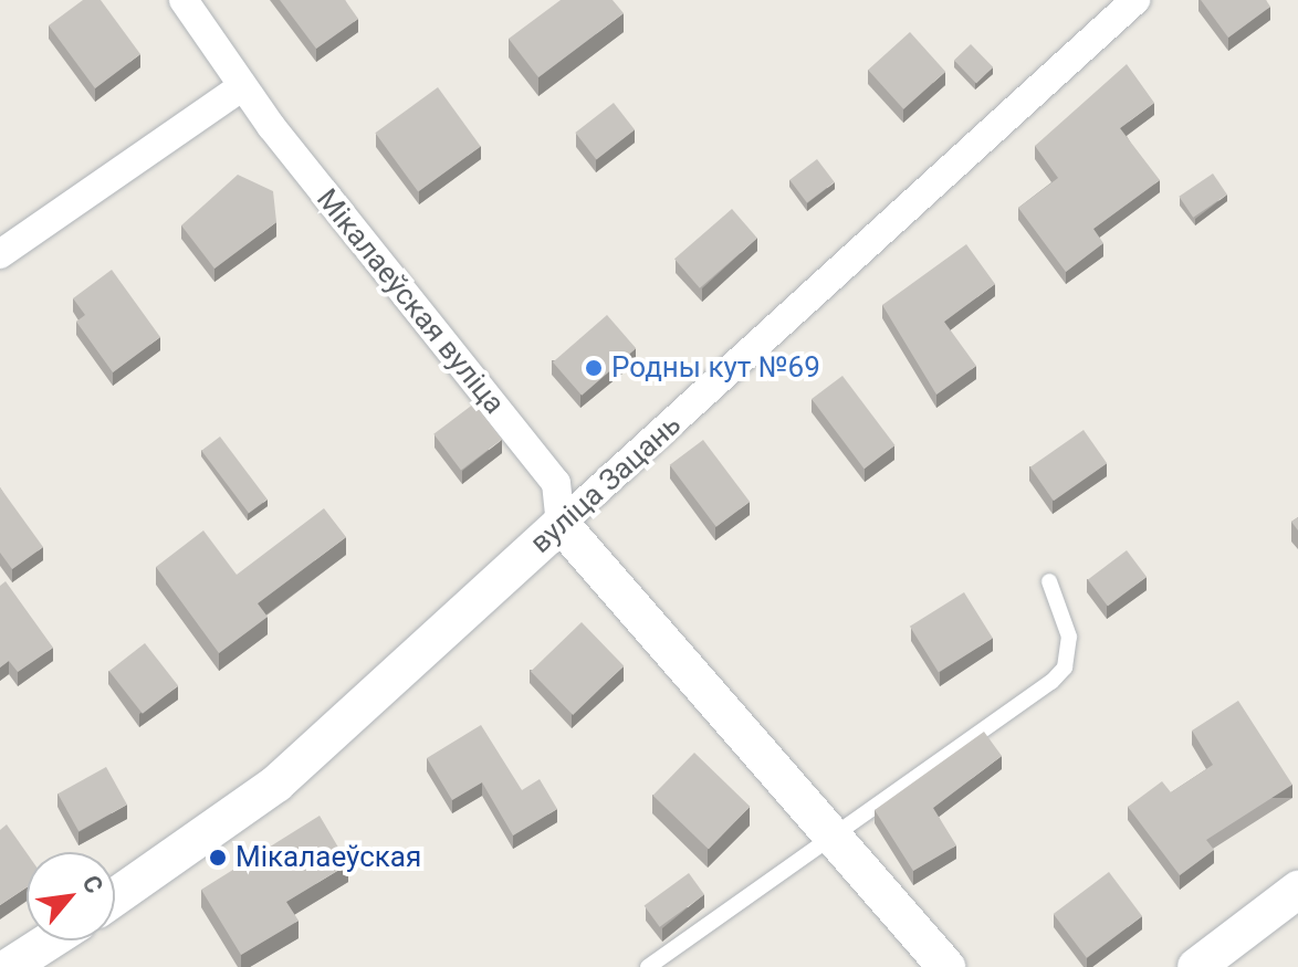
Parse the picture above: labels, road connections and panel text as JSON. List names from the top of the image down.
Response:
{
  "streets": {
    "street": ["Мікалаеўская вуліца", "вуліца Зацань"]
  },
  "crossings": [
    ["Мікалаеўская вуліца", "вуліца Зацань"]
  ],
  "places": ["Родны кут №69", "Мікалаеўская"],
  "north": "top right"
}
